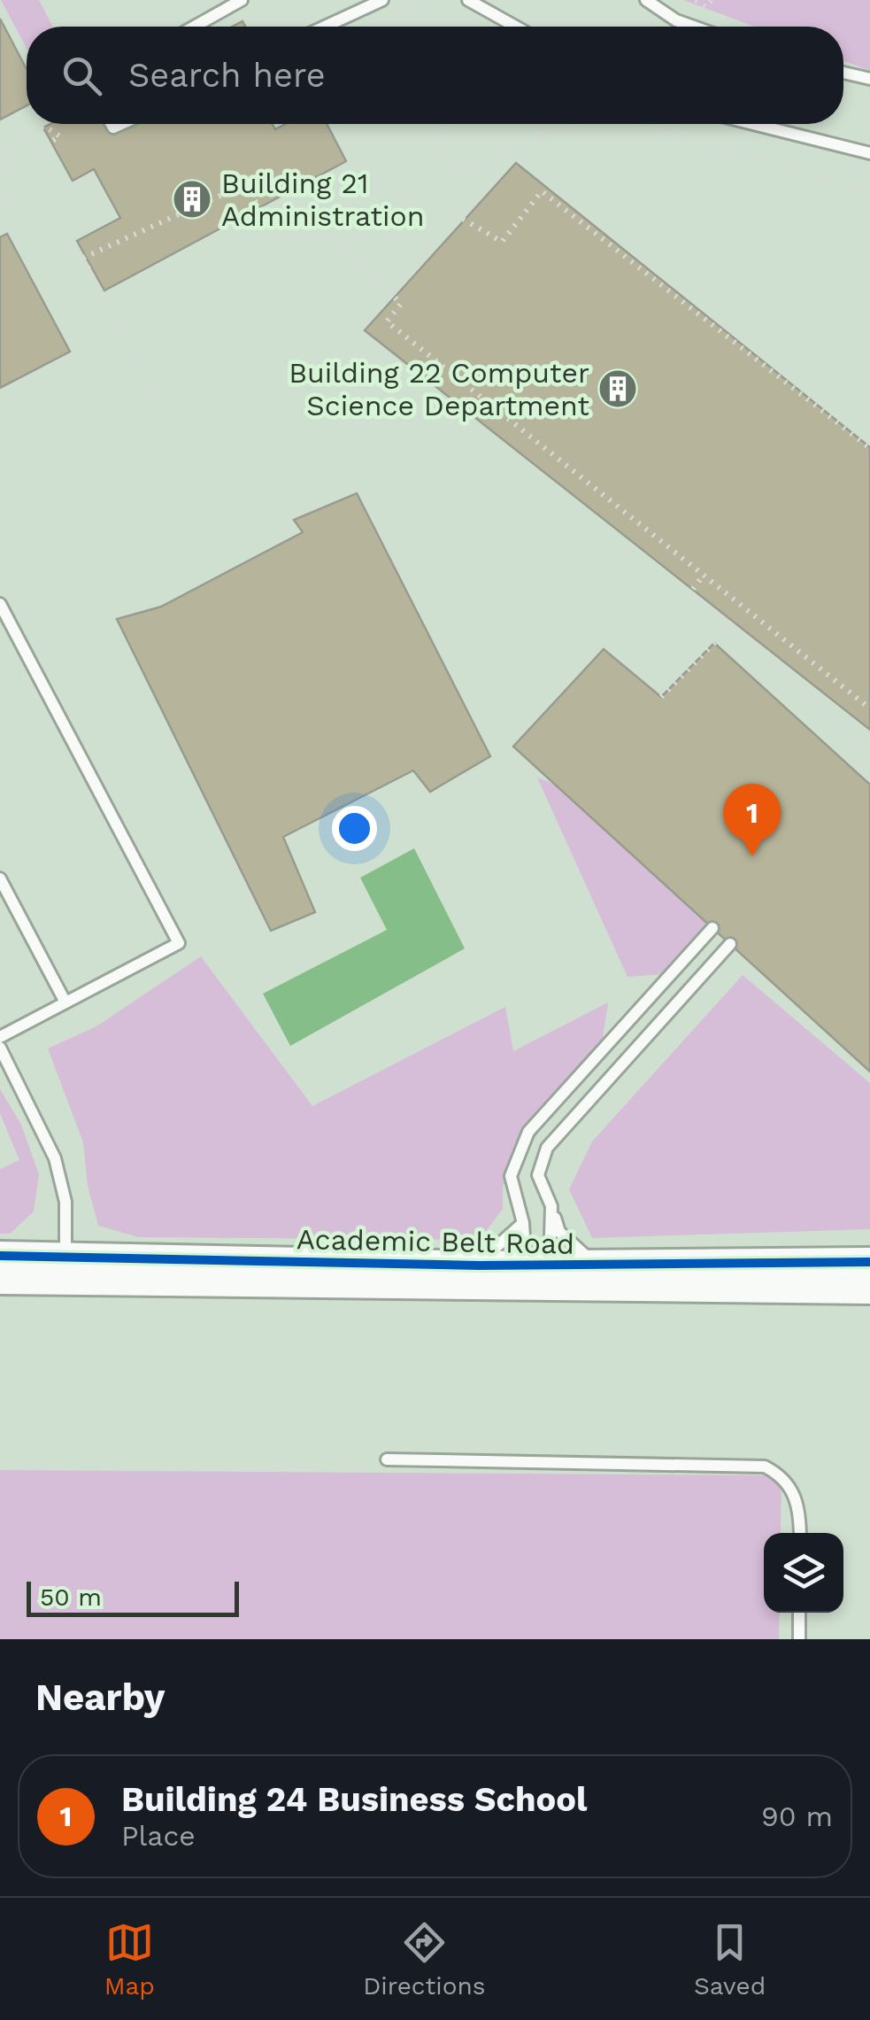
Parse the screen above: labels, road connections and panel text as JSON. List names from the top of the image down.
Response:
{
  "streets": {
    "street": ["Academic Belt Road"]
  },
  "places": {
    "building": ["Building 21 Administration", "Building 22 Computer Science Department"]
  },
  "scale_bar": "50 m",
  "page": {
    "search": "Search here",
    "pins": "1",
    "scale": "50 m",
    "heading": "Nearby",
    "list": [
      {
        "mark": "1",
        "name": "Building 24 Business School",
        "note": "Place",
        "value": "90 m"
      }
    ],
    "nav": ["Map", "Directions", "Saved"]
  }
}
